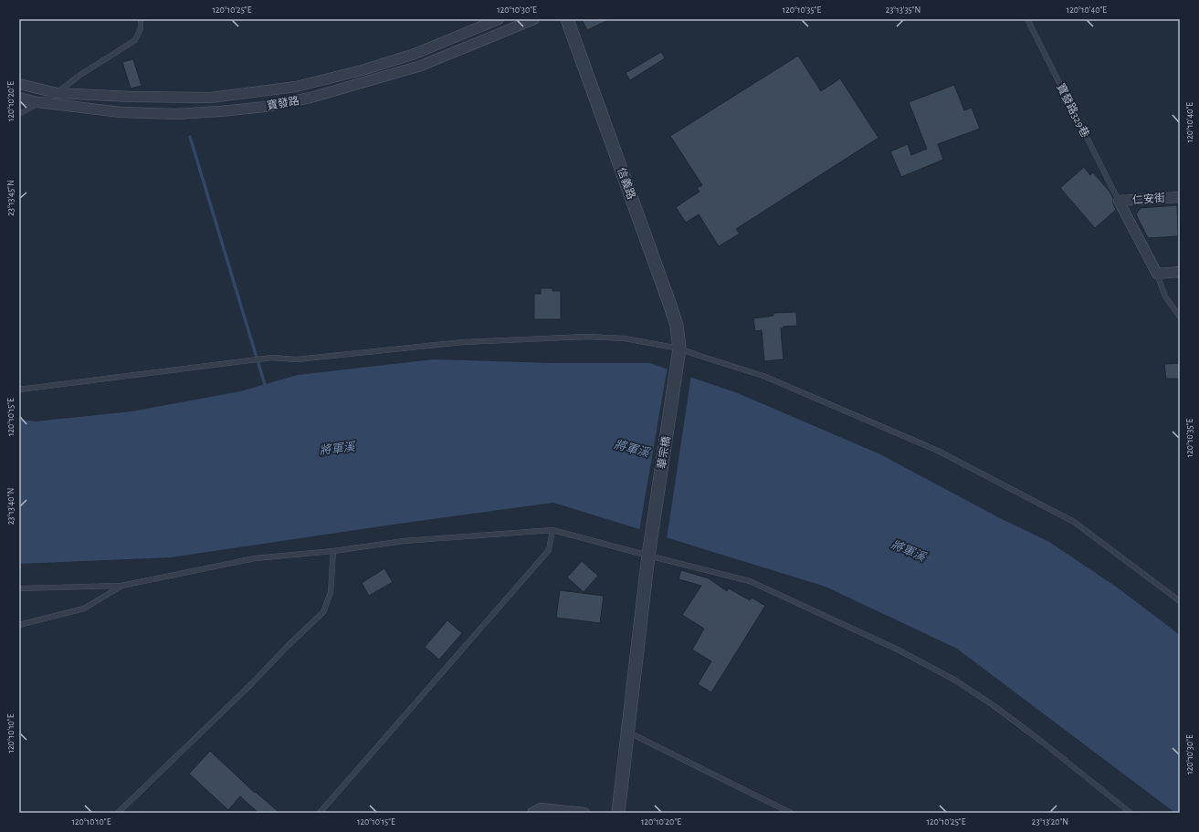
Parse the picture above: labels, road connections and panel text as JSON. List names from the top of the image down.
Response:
{
  "streets": {
    "street": [
      "寶發路",
      "信義路",
      "仁安街",
      "華宗橋"
    ],
    "lane": ["寶發路329巷"]
  },
  "crossings": [
    ["寶發路329巷", "仁安街"],
    ["信義路", "華宗橋"]
  ],
  "water": ["將軍溪"],
  "coordinates": [
    "120°10'25\"E",
    "120°10'30\"E",
    "120°10'35\"E",
    "23°13'35\"N",
    "120°10'40\"E",
    "120°10'20\"E",
    "23°13'45\"N",
    "120°10'15\"E",
    "23°13'40\"N",
    "120°10'10\"E",
    "23°13'20\"N"
  ]
}
